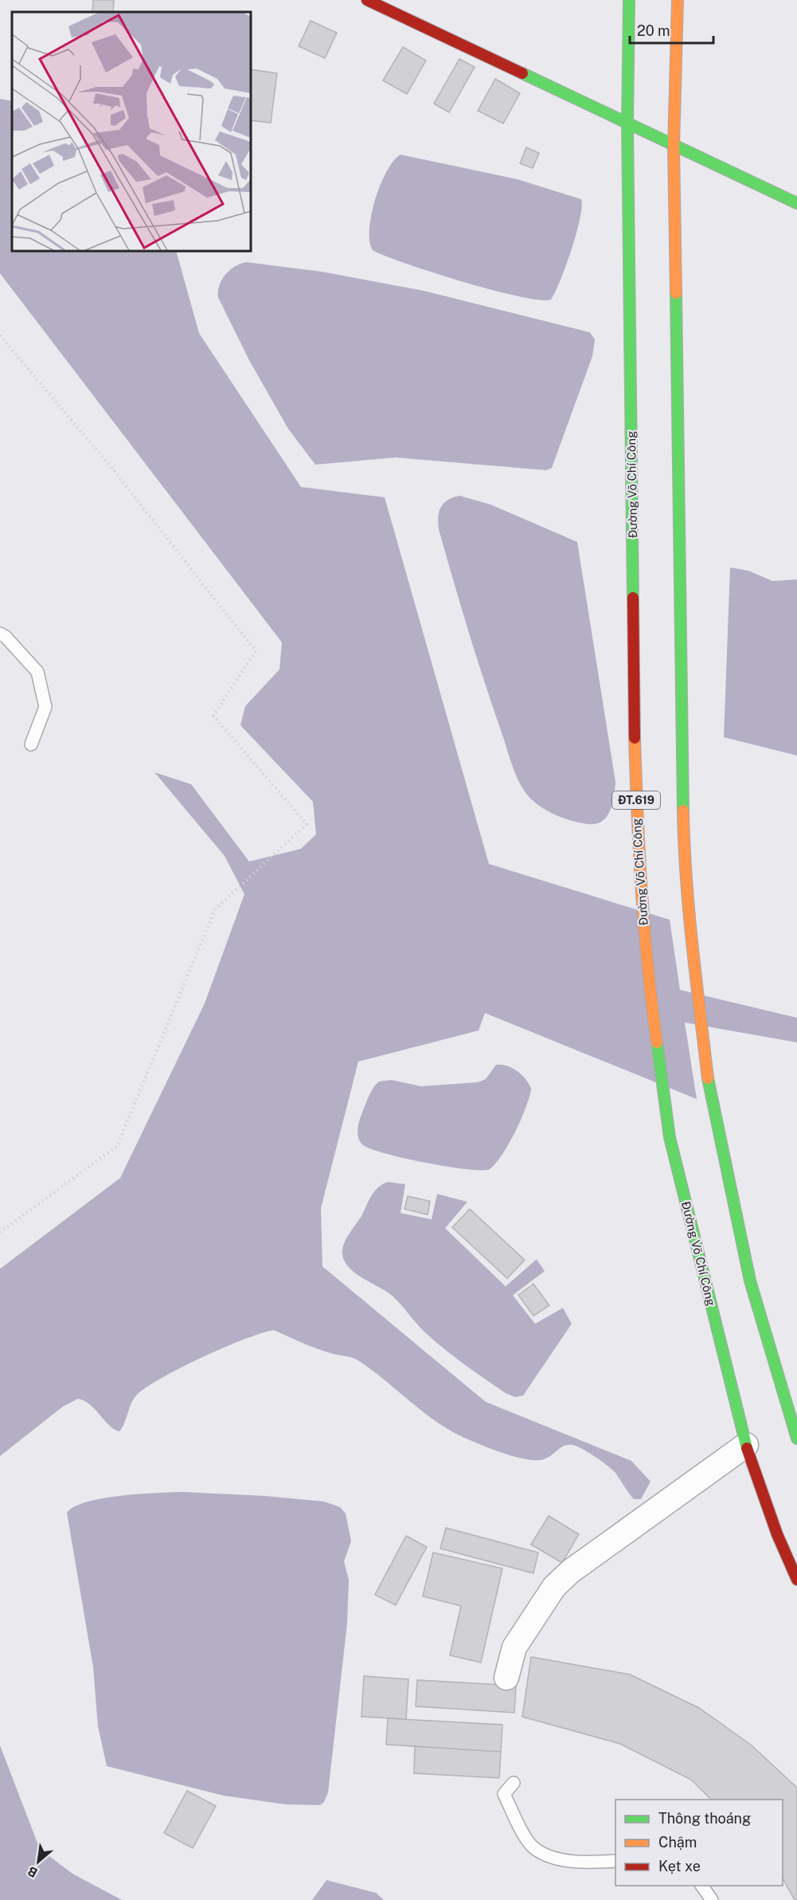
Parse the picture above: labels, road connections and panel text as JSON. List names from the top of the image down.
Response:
{
  "streets": {
    "main road": ["Đường Võ Chí Công", "ĐT.619"]
  },
  "legend": ["Thông thoáng", "Chậm", "Kẹt xe"],
  "scale_bar": "20 m",
  "north": "bottom left"
}
